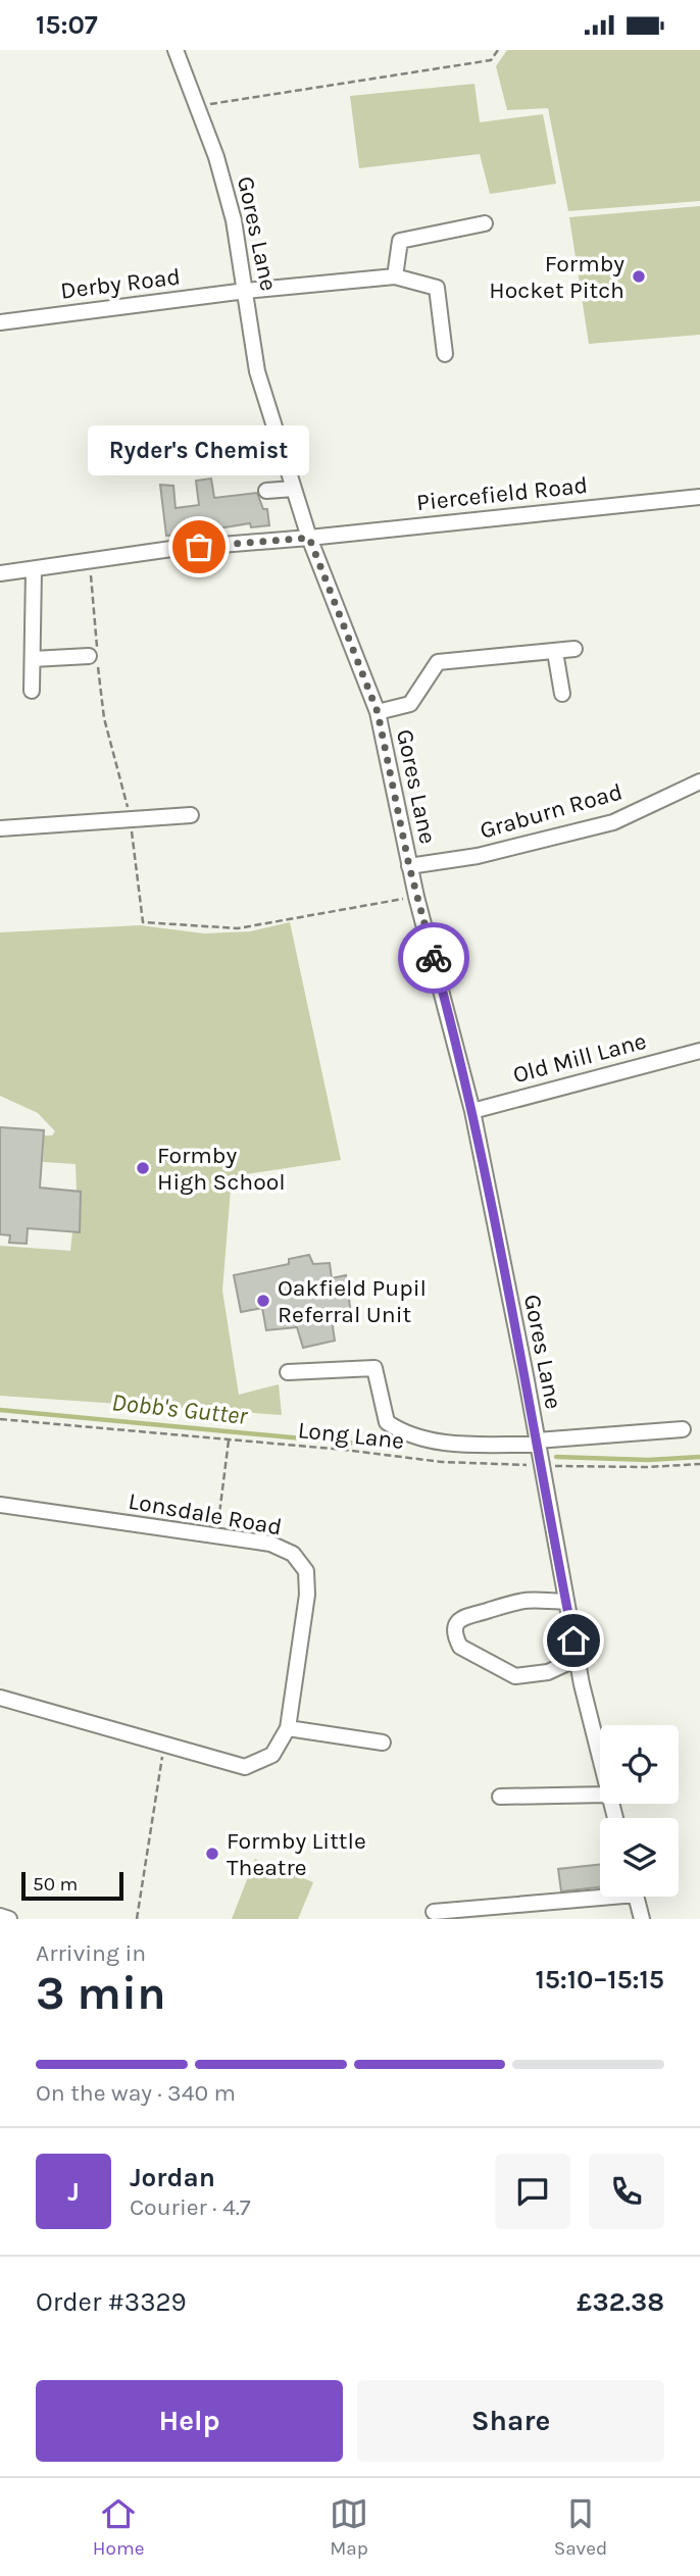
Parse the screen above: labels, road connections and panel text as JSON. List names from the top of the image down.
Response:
{
  "streets": {
    "street": [
      "Gores Lane",
      "Derby Road",
      "Piercefield Road",
      "Graburn Road",
      "Old Mill Lane",
      "Lonsdale Road"
    ],
    "path": ["Long Lane"]
  },
  "crossings": [
    ["Gores Lane", "Derby Road"],
    ["Gores Lane", "Piercefield Road"],
    ["Gores Lane", "Graburn Road"],
    ["Gores Lane", "Old Mill Lane"],
    ["Gores Lane", "Long Lane"]
  ],
  "water": ["Dobb's Gutter"],
  "places": [
    "Formby Hocket Pitch",
    "Ryder's Chemist",
    "Formby High School",
    "Oakfield Pupil Referral Unit",
    "Formby Little Theatre"
  ],
  "scale_bar": "50 m",
  "page": {
    "status": "15:07",
    "bubble": "Ryder's Chemist",
    "scale": "50 m",
    "heading": ["3 min", "Arriving in", "15:10–15:15"],
    "panel": [
      "Jordan",
      "Courier · 4.7",
      "Order #3329",
      "£32.38"
    ],
    "bar": "On the way · 340 m",
    "round": "J",
    "buttons": ["Help", "Share"],
    "tabs": ["Home", "Map", "Saved"]
  }
}
